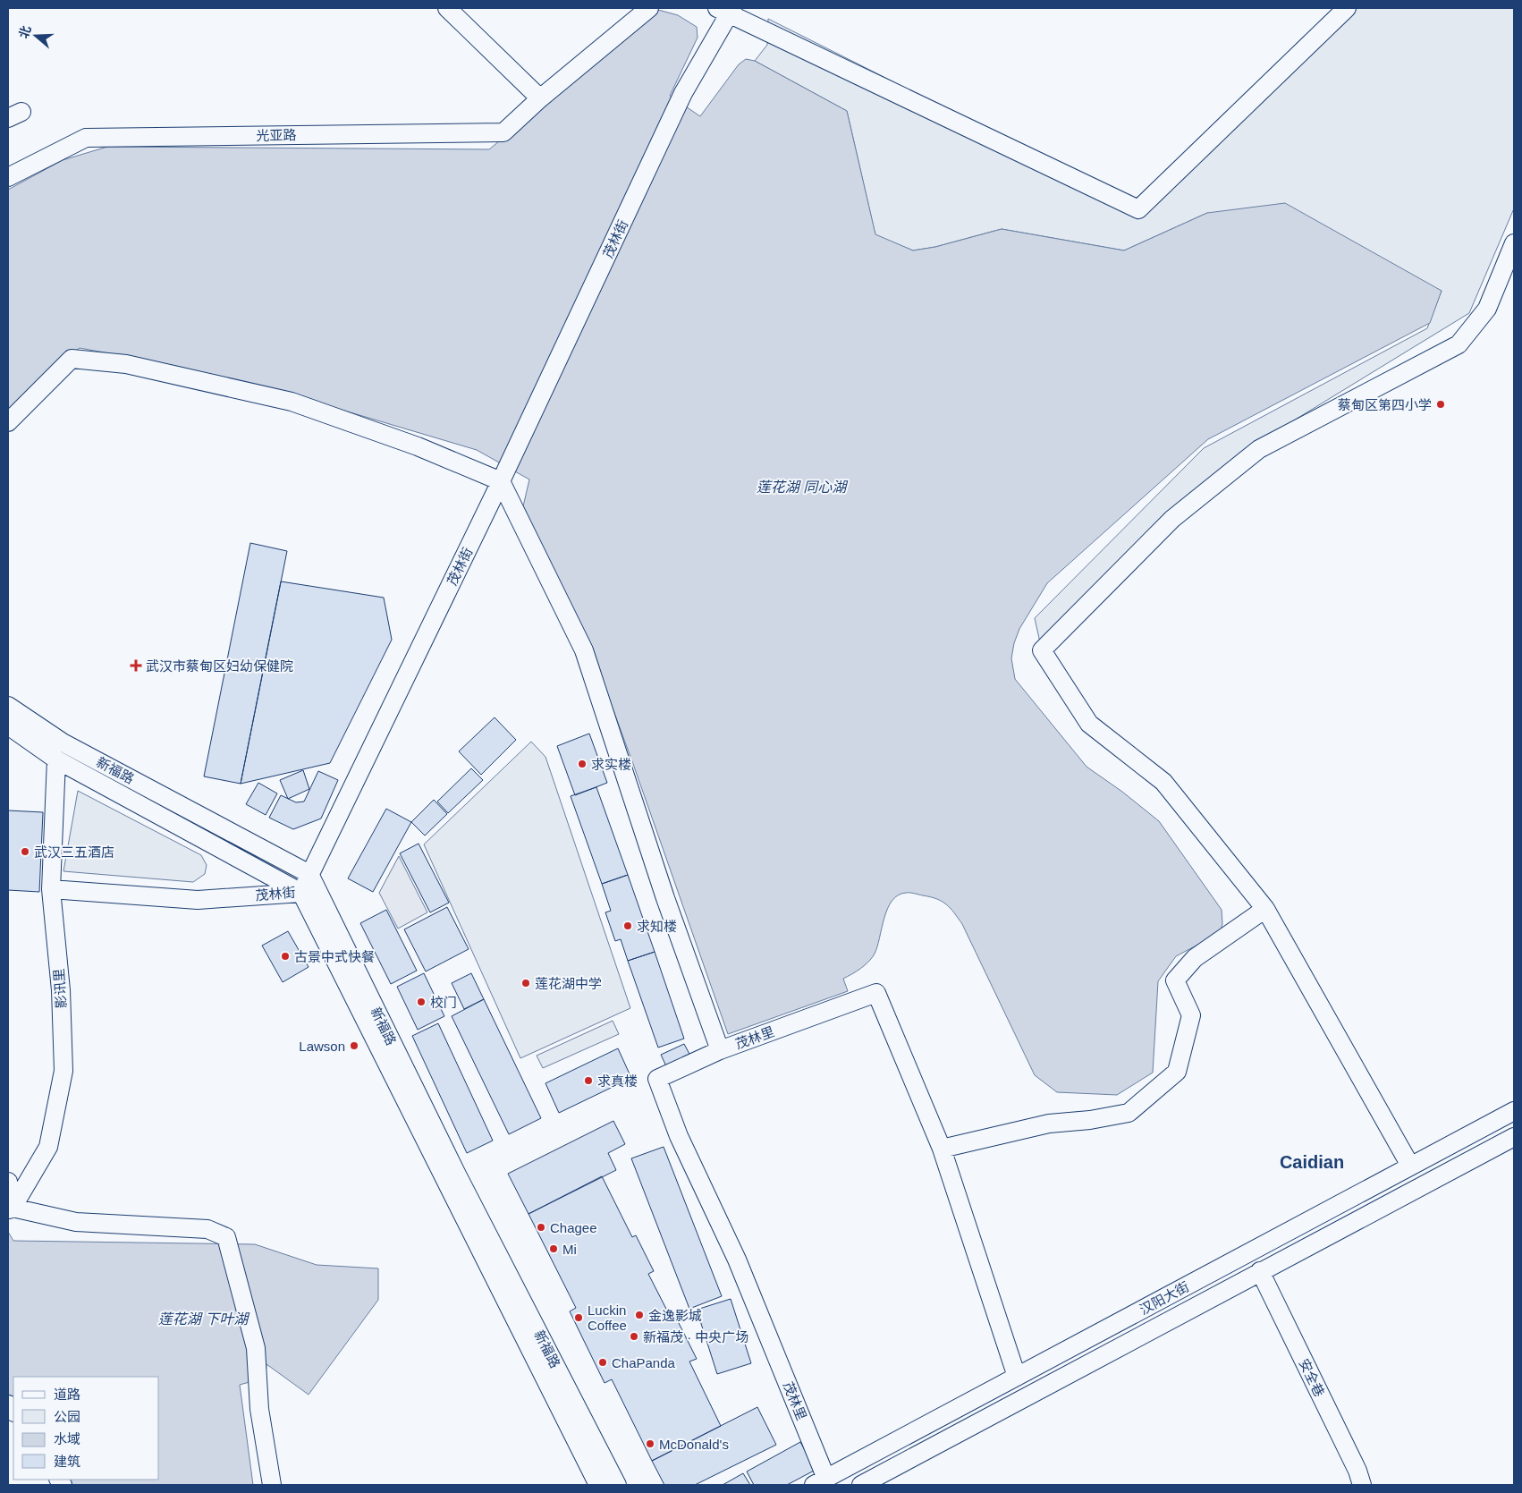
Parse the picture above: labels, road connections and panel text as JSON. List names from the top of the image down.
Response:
{
  "streets": {
    "street": [
      "光亚路",
      "茂林街",
      "新福路",
      "影讯里",
      "茂林里",
      "汉阳大街",
      "安全巷"
    ]
  },
  "crossings": [
    ["茂林街", "新福路"],
    ["茂林街", "影讯里"],
    ["新福路", "影讯里"],
    ["茂林里", "汉阳大街"],
    ["汉阳大街", "安全巷"]
  ],
  "districts": ["Caidian"],
  "water": ["莲花湖 同心湖", "莲花湖 下叶湖"],
  "places": {
    "other": [
      "蔡甸区第四小学",
      "求实楼",
      "武汉三五酒店",
      "求知楼",
      "古景中式快餐",
      "莲花湖中学",
      "校门",
      "Lawson",
      "求真楼",
      "Chagee",
      "Mi",
      "金逸影城",
      "Luckin Coffee",
      "新福茂 · 中央广场",
      "ChaPanda",
      "McDonald's"
    ],
    "health": ["武汉市蔡甸区妇幼保健院"]
  },
  "legend": [
    "道路",
    "公园",
    "水域",
    "建筑"
  ],
  "north": "left"
}
